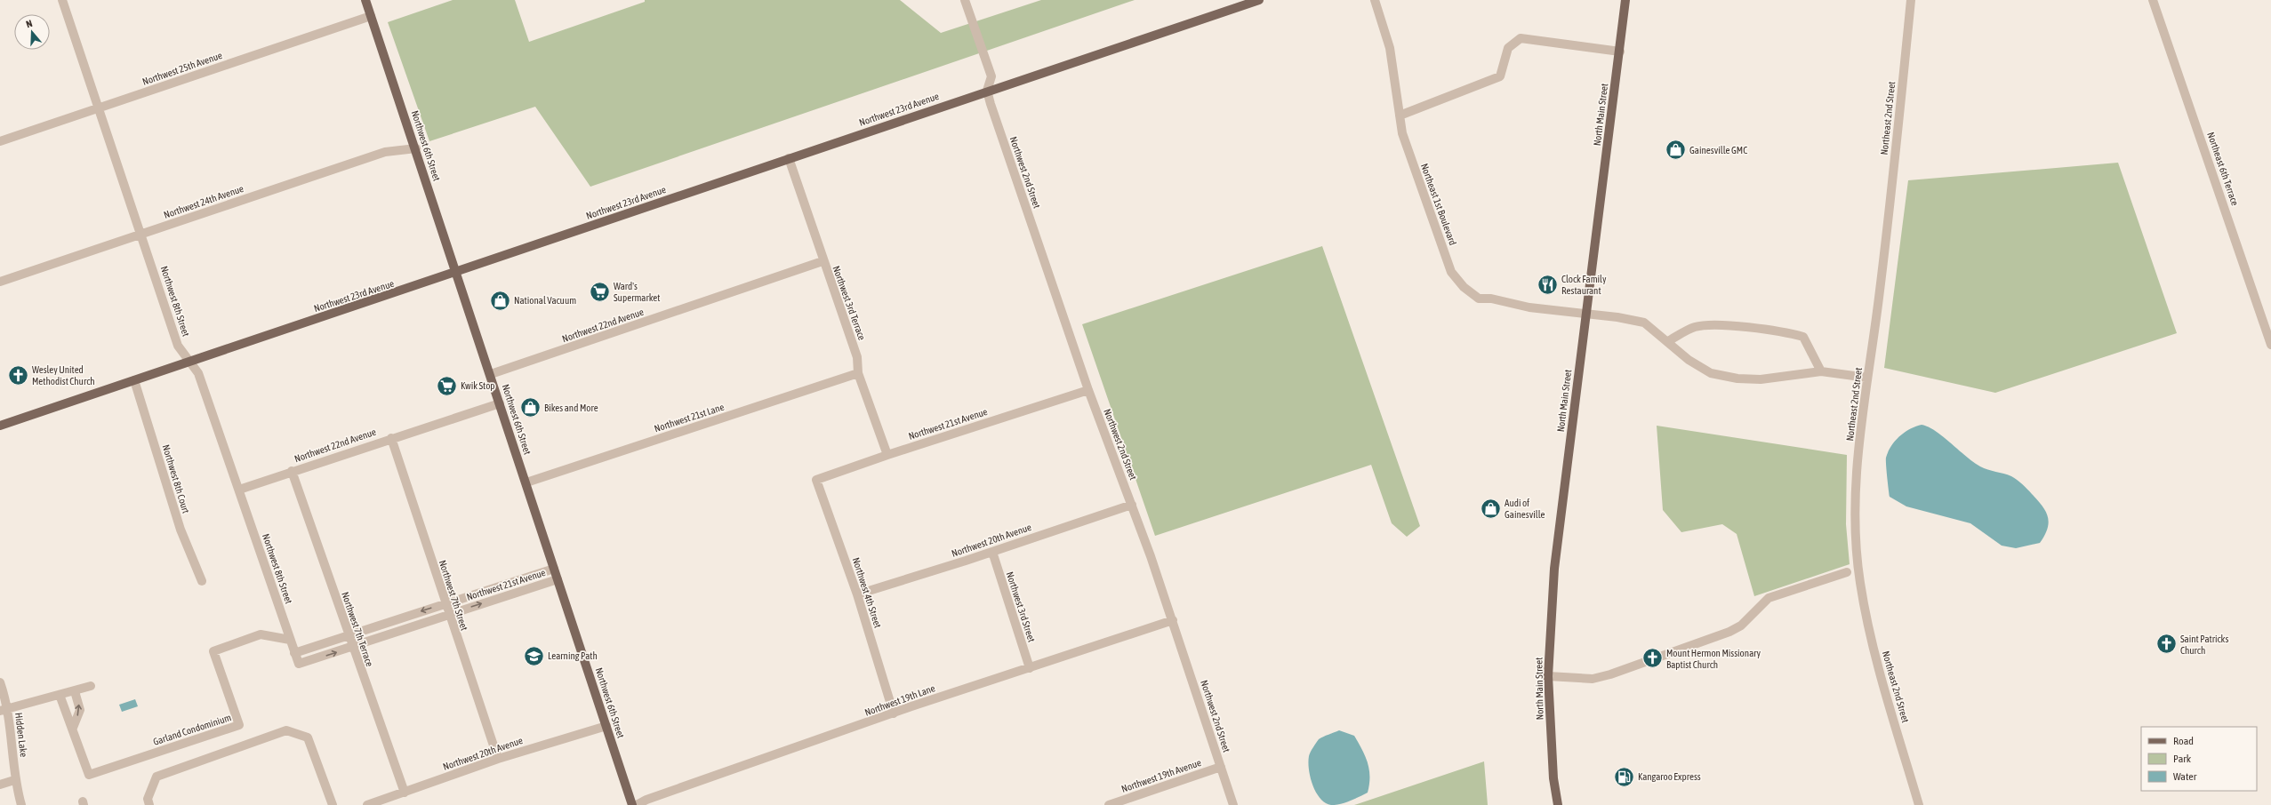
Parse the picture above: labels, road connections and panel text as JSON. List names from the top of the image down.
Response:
{
  "streets": {
    "main road": ["Northwest 23rd Avenue", "North Main Street", "Northwest 6th Street"],
    "street": [
      "Northwest 25th Avenue",
      "Northeast 2nd Street",
      "Northeast 6th Terrace",
      "Northwest 2nd Street",
      "Northwest 24th Avenue",
      "Northeast 1st Boulevard",
      "Northwest 8th Street",
      "Northwest 3rd Terrace",
      "Northwest 22nd Avenue",
      "Northwest 21st Lane",
      "Northwest 21st Avenue",
      "Northwest 8th Court",
      "Northwest 20th Avenue",
      "Northwest 4th Street",
      "Northwest 7th Street",
      "Northwest 3rd Street",
      "Northwest 7th Terrace",
      "Northwest 19th Lane",
      "Garland Condominium",
      "Hidden Lake",
      "Northwest 19th Avenue"
    ]
  },
  "crossings": [
    ["Northwest 25th Avenue", "Northwest 6th Street"],
    ["Northwest 25th Avenue", "Northwest 8th Street"],
    ["Northwest 23rd Avenue", "Northwest 6th Street"],
    ["Northwest 23rd Avenue", "Northwest 2nd Street"],
    ["Northwest 23rd Avenue", "Northwest 8th Street"],
    ["Northwest 23rd Avenue", "Northwest 3rd Terrace"],
    ["Northwest 23rd Avenue", "Northwest 8th Court"],
    ["North Main Street", "Northeast 1st Boulevard"],
    ["Northeast 2nd Street", "Northeast 1st Boulevard"],
    ["Northwest 6th Street", "Northwest 24th Avenue"],
    ["Northwest 6th Street", "Northwest 22nd Avenue"],
    ["Northwest 6th Street", "Northwest 21st Lane"],
    ["Northwest 6th Street", "Northwest 21st Avenue"],
    ["Northwest 6th Street", "Northwest 20th Avenue"],
    ["Northwest 2nd Street", "Northwest 21st Avenue"],
    ["Northwest 2nd Street", "Northwest 20th Avenue"],
    ["Northwest 2nd Street", "Northwest 19th Lane"],
    ["Northwest 2nd Street", "Northwest 19th Avenue"],
    ["Northwest 24th Avenue", "Northwest 8th Street"],
    ["Northwest 8th Street", "Northwest 22nd Avenue"],
    ["Northwest 8th Street", "Northwest 21st Avenue"],
    ["Northwest 8th Street", "Garland Condominium"],
    ["Northwest 3rd Terrace", "Northwest 22nd Avenue"],
    ["Northwest 3rd Terrace", "Northwest 21st Lane"],
    ["Northwest 3rd Terrace", "Northwest 21st Avenue"],
    ["Northwest 22nd Avenue", "Northwest 7th Street"],
    ["Northwest 22nd Avenue", "Northwest 7th Terrace"],
    ["Northwest 21st Avenue", "Northwest 4th Street"],
    ["Northwest 21st Avenue", "Northwest 7th Street"],
    ["Northwest 21st Avenue", "Northwest 7th Terrace"],
    ["Northwest 20th Avenue", "Northwest 4th Street"],
    ["Northwest 20th Avenue", "Northwest 7th Street"],
    ["Northwest 20th Avenue", "Northwest 3rd Street"],
    ["Northwest 20th Avenue", "Northwest 7th Terrace"],
    ["Northwest 4th Street", "Northwest 19th Lane"],
    ["Northwest 3rd Street", "Northwest 19th Lane"]
  ],
  "places": {
    "shop": [
      "Gainesville GMC",
      "National Vacuum",
      "Bikes and More",
      "Audi of Gainesville"
    ],
    "restaurant": ["Clock Family Restaurant"],
    "supermarket": ["Ward's Supermarket", "Kwik Stop"],
    "church": ["Wesley United Methodist Church", "Saint Patricks Church", "Mount Hermon Missionary Baptist Church"],
    "school or university": ["Learning Path"],
    "fuel station": ["Kangaroo Express"]
  },
  "legend": ["Road", "Park", "Water"],
  "north": "top"
}
